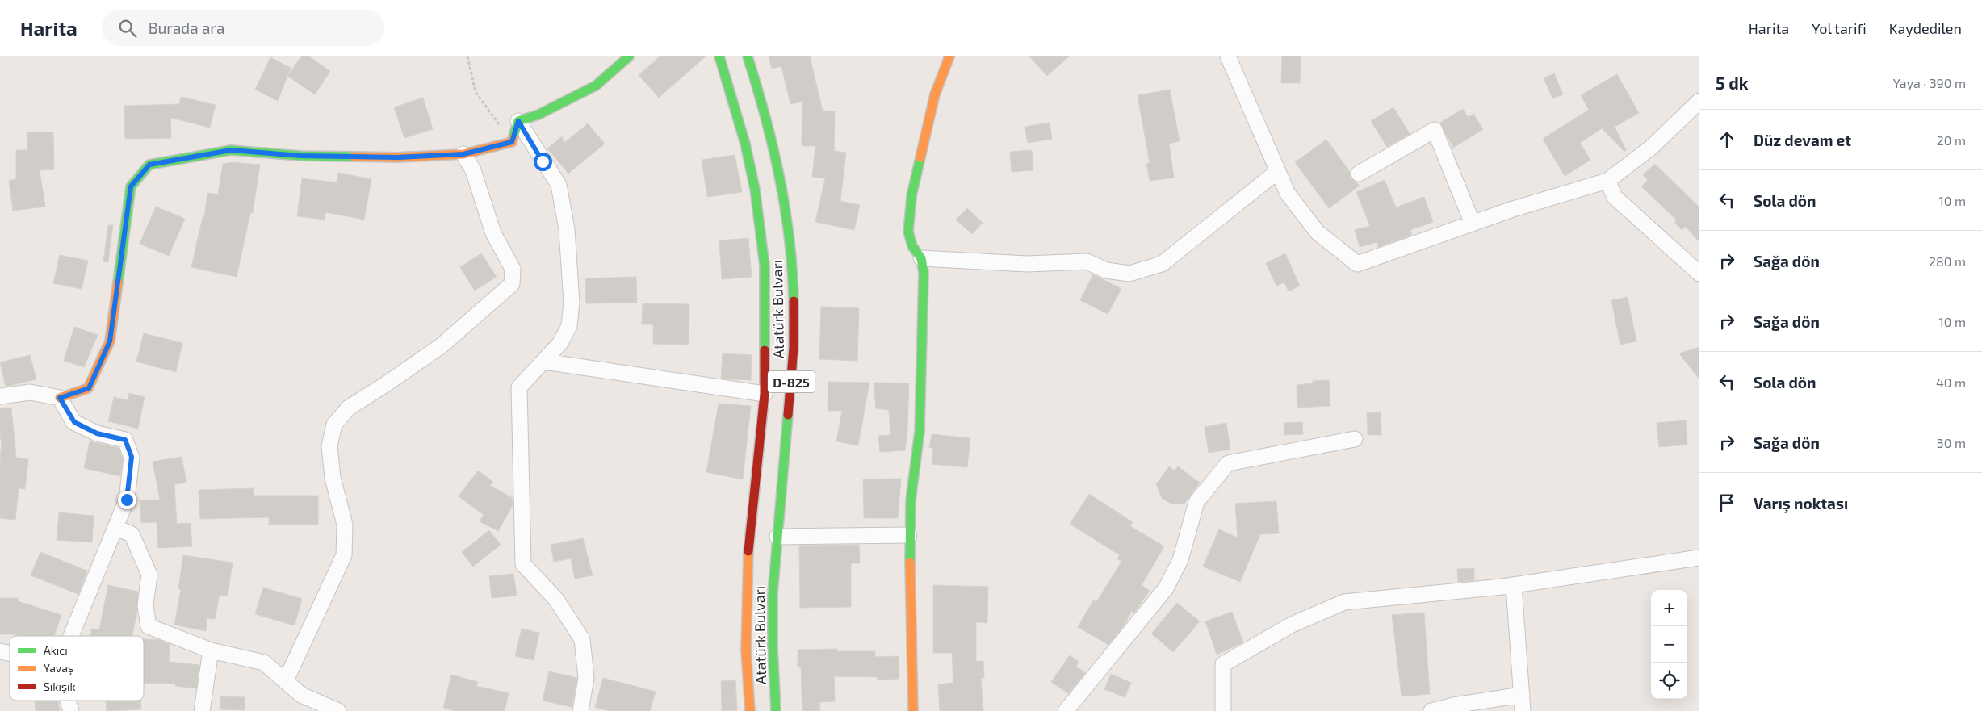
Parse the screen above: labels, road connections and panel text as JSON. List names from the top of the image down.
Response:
{
  "streets": {
    "main road": ["Atatürk Bulvarı", "D-825"]
  },
  "legend": ["Akıcı", "Yavaş", "Sıkışık"],
  "page": {
    "header": "Harita",
    "search": "Burada ara",
    "nav": ["Harita", "Yol tarifi", "Kaydedilen"],
    "heading": ["5 dk", "Yaya · 390 m"],
    "list": [
      ["Düz devam et", "20 m"],
      ["Sola dön", "10 m"],
      ["Sağa dön", "280 m"],
      ["Sağa dön", "10 m"],
      ["Sola dön", "40 m"],
      ["Sağa dön", "30 m"],
      "Varış noktası"
    ],
    "map_buttons": ["+", "−"]
  }
}
